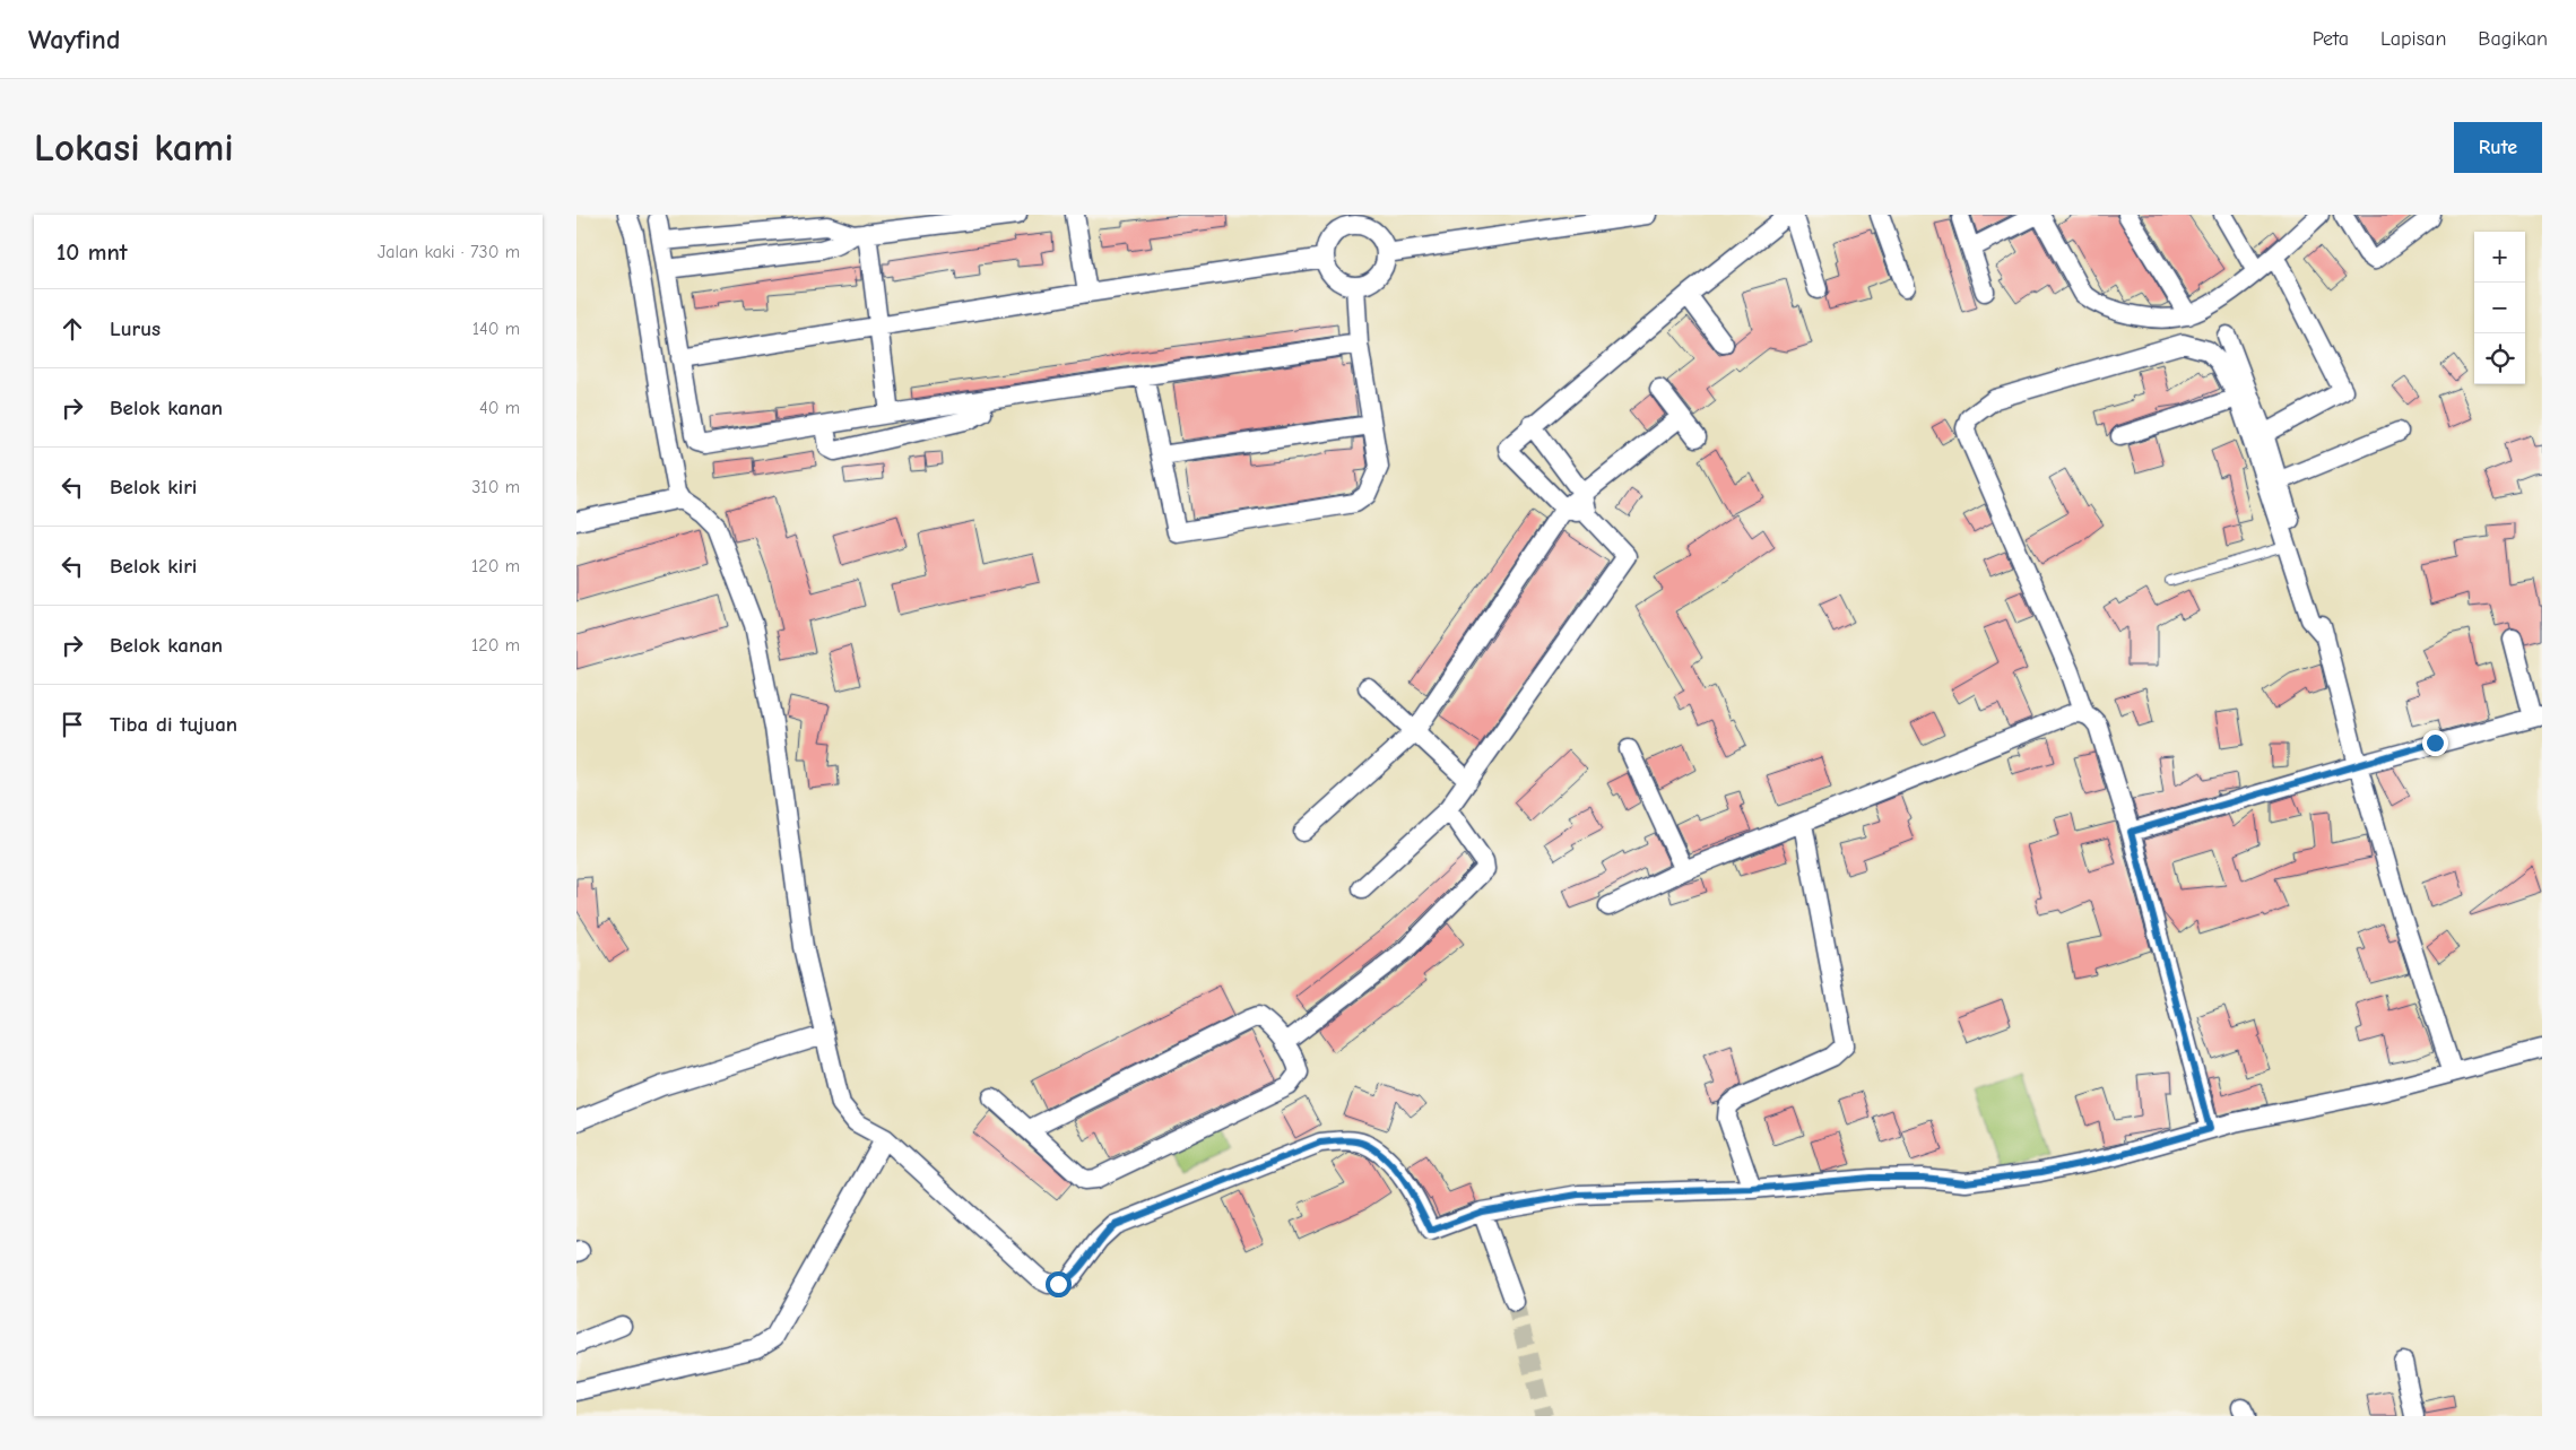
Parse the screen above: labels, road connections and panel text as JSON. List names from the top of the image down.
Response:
{
  "page": {
    "header": "Wayfind",
    "nav": ["Peta", "Lapisan", "Bagikan"],
    "buttons": "Rute",
    "title": "Lokasi kami",
    "heading": ["10 mnt", "Jalan kaki · 730 m"],
    "map_buttons": ["+", "−"],
    "list": [
      ["Lurus", "140 m"],
      ["Belok kanan", "40 m"],
      ["Belok kiri", "310 m"],
      ["Belok kiri", "120 m"],
      ["Belok kanan", "120 m"],
      "Tiba di tujuan"
    ]
  }
}
